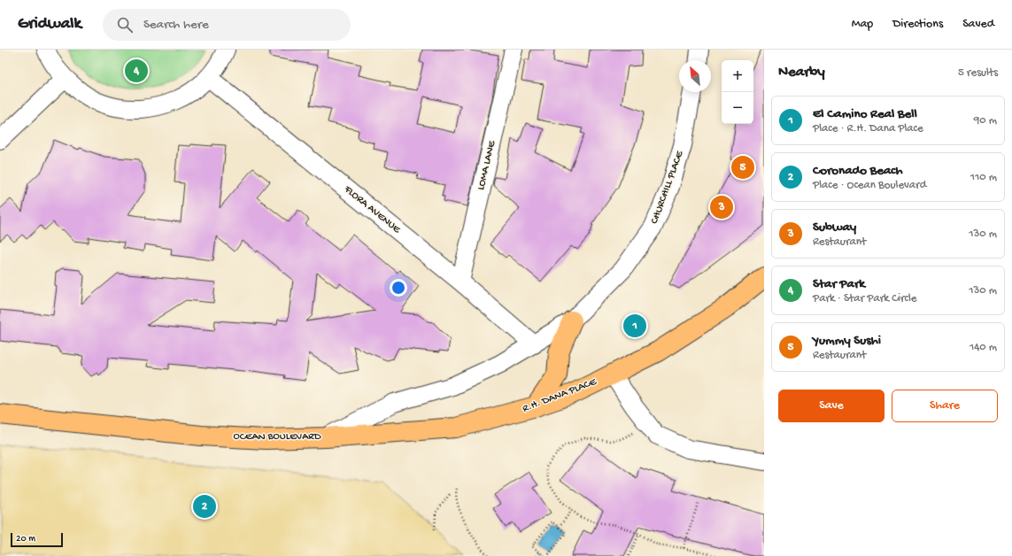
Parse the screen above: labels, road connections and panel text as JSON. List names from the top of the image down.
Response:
{
  "streets": {
    "main road": ["R.H. DANA PLACE", "OCEAN BOULEVARD"],
    "street": ["LOMA LANE", "CHURCHILL PLACE", "FLORA AVENUE"]
  },
  "crossings": [
    ["LOMA LANE", "FLORA AVENUE"],
    ["CHURCHILL PLACE", "FLORA AVENUE"],
    ["CHURCHILL PLACE", "OCEAN BOULEVARD"],
    ["FLORA AVENUE", "OCEAN BOULEVARD"],
    ["R.H. DANA PLACE", "OCEAN BOULEVARD"]
  ],
  "scale_bar": "20 m",
  "north": "top left",
  "page": {
    "header": "Gridwalk",
    "search": "Search here",
    "nav": ["Map", "Directions", "Saved"],
    "heading": ["Nearby", "5 results"],
    "pins": [
      "4",
      "5",
      "3",
      "1",
      "2"
    ],
    "map_buttons": ["+", "−"],
    "list": [
      {
        "mark": "1",
        "name": "El Camino Real Bell",
        "note": "Place · R.H. Dana Place",
        "value": "90 m"
      },
      {
        "mark": "2",
        "name": "Coronado Beach",
        "note": "Place · Ocean Boulevard",
        "value": "110 m"
      },
      {
        "mark": "3",
        "name": "Subway",
        "note": "Restaurant",
        "value": "130 m"
      },
      {
        "mark": "4",
        "name": "Star Park",
        "note": "Park · Star Park Circle",
        "value": "130 m"
      },
      {
        "mark": "5",
        "name": "Yummy Sushi",
        "note": "Restaurant",
        "value": "140 m"
      }
    ],
    "buttons": ["Save", "Share"],
    "scale": "20 m"
  }
}
